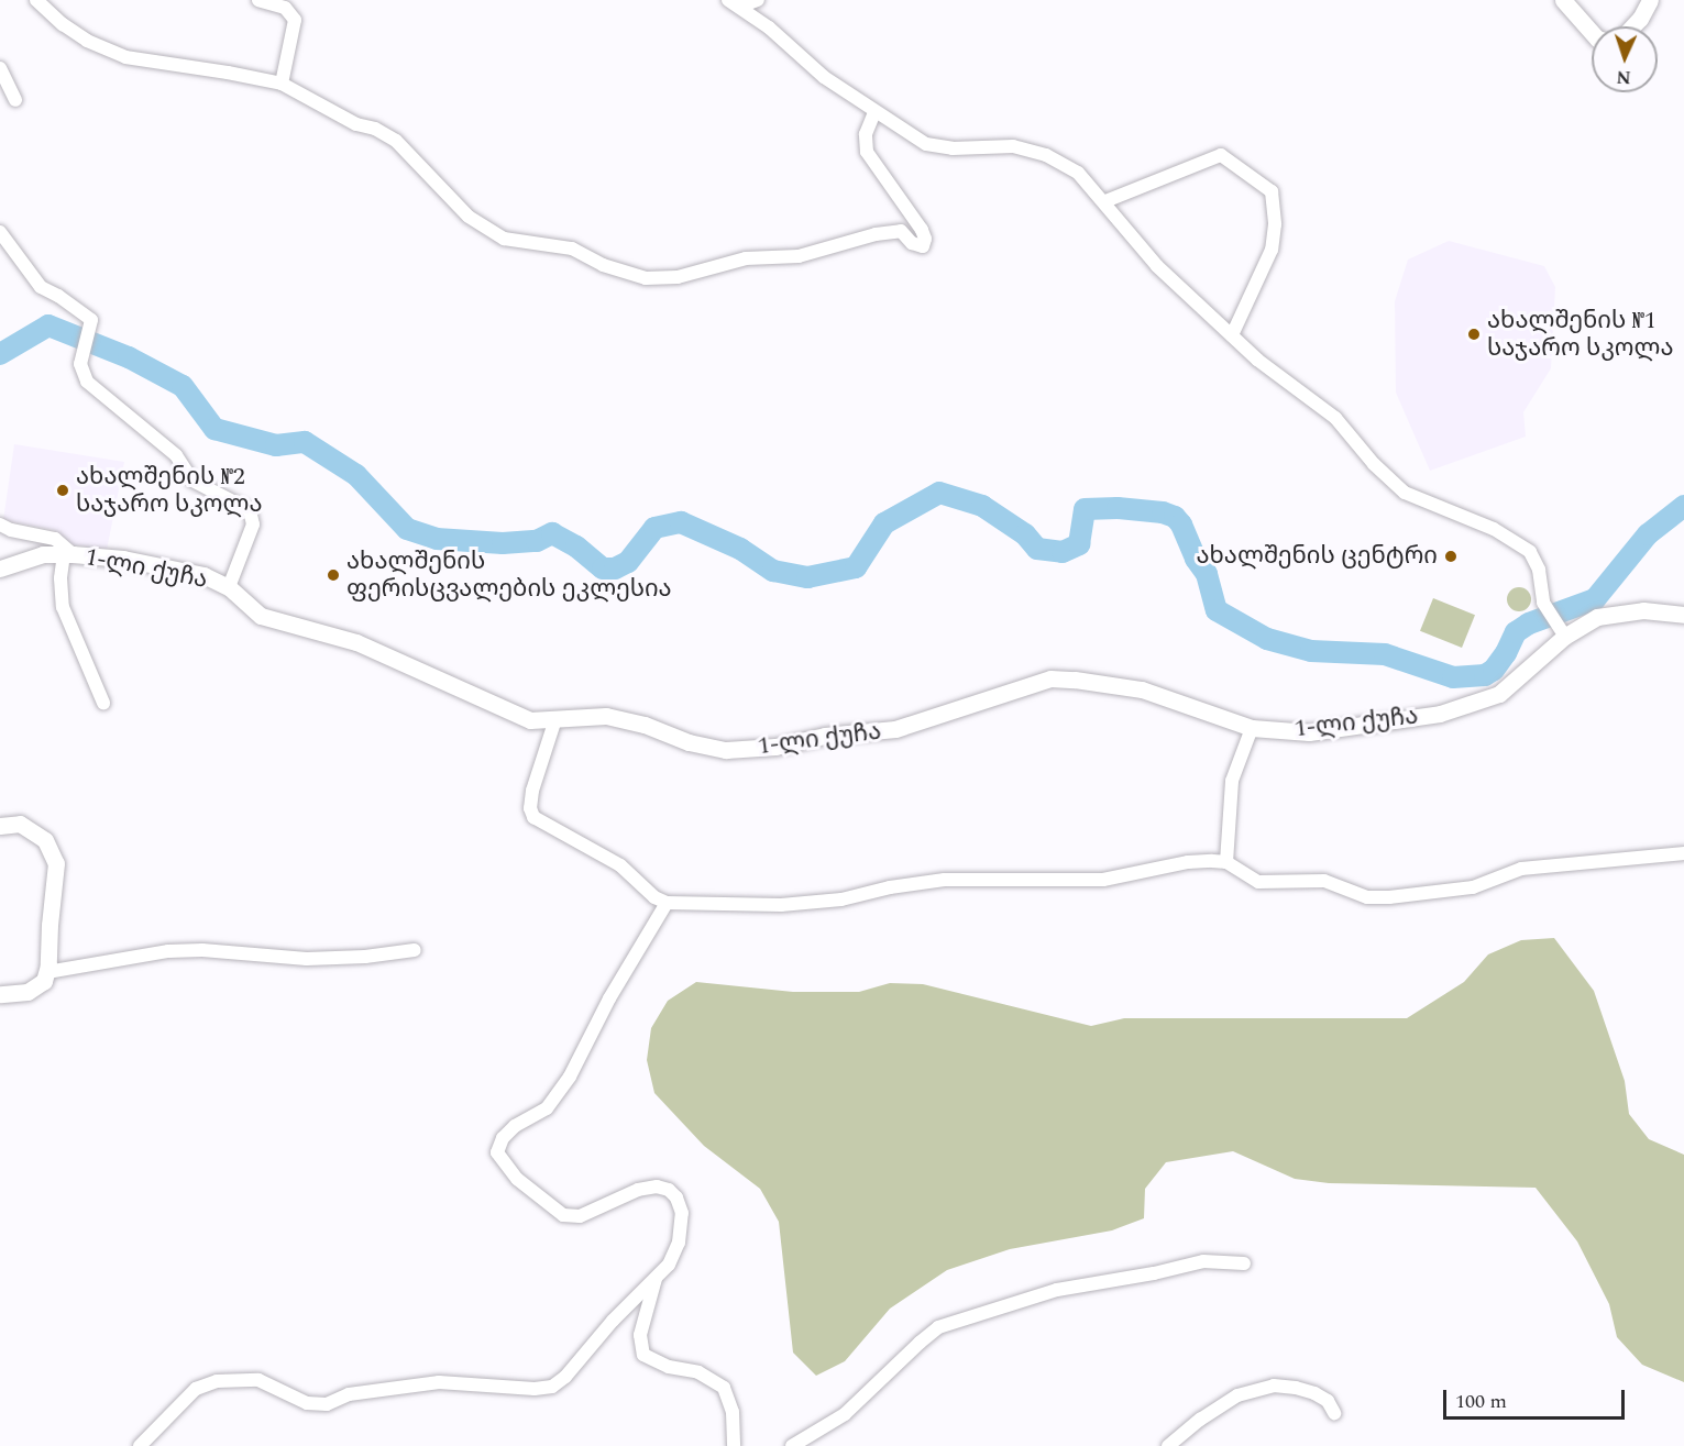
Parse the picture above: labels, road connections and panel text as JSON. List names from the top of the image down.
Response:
{
  "streets": {
    "street": ["1-ლი ქუჩა"]
  },
  "places": [
    "ახალშენის №1 საჯარო სკოლა",
    "ახალშენის №2 საჯარო სკოლა",
    "ახალშენის ცენტრი",
    "ახალშენის ფერისცვალების ეკლესია"
  ],
  "scale_bar": "100 m",
  "north": "bottom"
}
